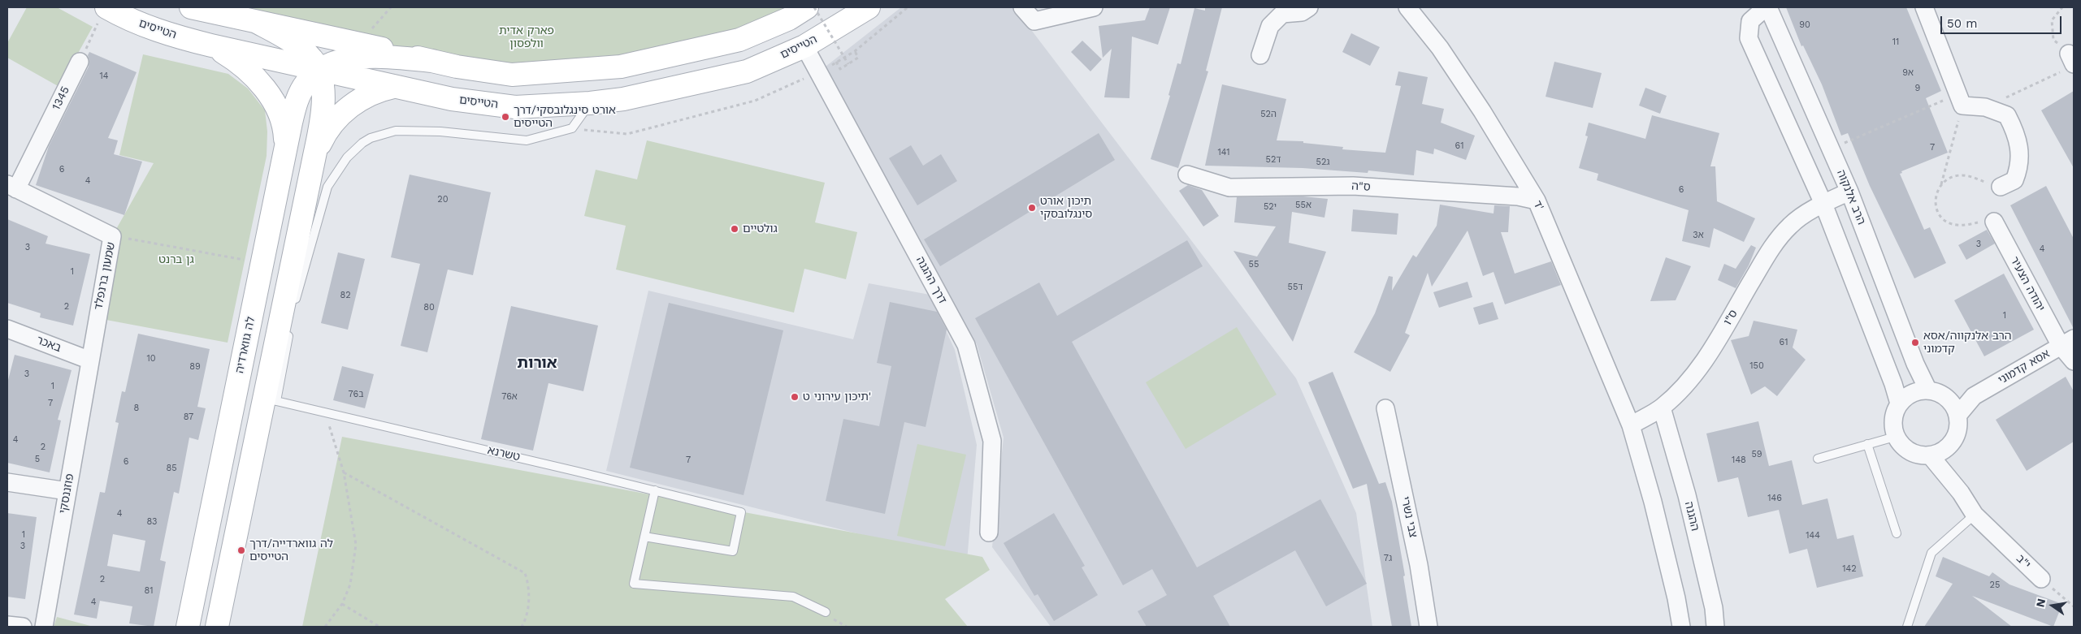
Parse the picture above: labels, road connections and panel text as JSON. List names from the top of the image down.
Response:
{
  "streets": {
    "main road": ["הטייסים", "לה גווארדיה"],
    "street": [
      "1345",
      "ס\"ה",
      "הרב אלנקוה",
      "ד'",
      "שמעון ברנפלד",
      "דרך ההגנה",
      "יהודה הצעיר",
      "ס\"ו",
      "באכר",
      "אסא קדמוני",
      "פוזננסקי",
      "ההגנה",
      "צבי נשרי",
      "י\"ב"
    ],
    "lane": ["טשרנא"]
  },
  "crossings": [
    ["הטייסים", "דרך ההגנה"],
    ["הטייסים", "לה גווארדיה"],
    ["1345", "שמעון ברנפלד"],
    ["ס\"ה", "ד'"],
    ["הרב אלנקוה", "אסא קדמוני"],
    ["ד'", "ס\"ו"],
    ["שמעון ברנפלד", "באכר"],
    ["שמעון ברנפלד", "פוזננסקי"],
    ["יהודה הצעיר", "אסא קדמוני"],
    ["ס\"ו", "ההגנה"],
    ["באכר", "פוזננסקי"]
  ],
  "districts": ["אורות"],
  "parks": ["פארק אדית וולפסון", "גן ברנט"],
  "places": [
    "אורט סינגלובסקי/דרך הטייסים",
    "תיכון אורט סינגלובסקי",
    "גולטיים",
    "הרב אלנקווה/אסא קדמוני",
    "תיכון עירוני ט'",
    "לה גווארדייה/דרך הטייסים"
  ],
  "house_numbers": [
    "90",
    "11",
    "9א",
    "14",
    "9",
    "52ה",
    "61",
    "7",
    "141",
    "52ד",
    "52ג",
    "6",
    "4",
    "6",
    "20",
    "55א",
    "52י",
    "3א",
    "3",
    "3",
    "4",
    "55",
    "1",
    "55ד",
    "82",
    "2",
    "80",
    "1",
    "61",
    "10",
    "150",
    "89",
    "3",
    "1",
    "76ב",
    "76א",
    "7",
    "8",
    "87",
    "4",
    "2",
    "59",
    "5",
    "7",
    "148",
    "6",
    "85",
    "146",
    "4",
    "83",
    "1",
    "144",
    "3",
    "7ג",
    "142",
    "2",
    "25",
    "81",
    "4"
  ],
  "scale_bar": "50 m",
  "north": "left"
}
